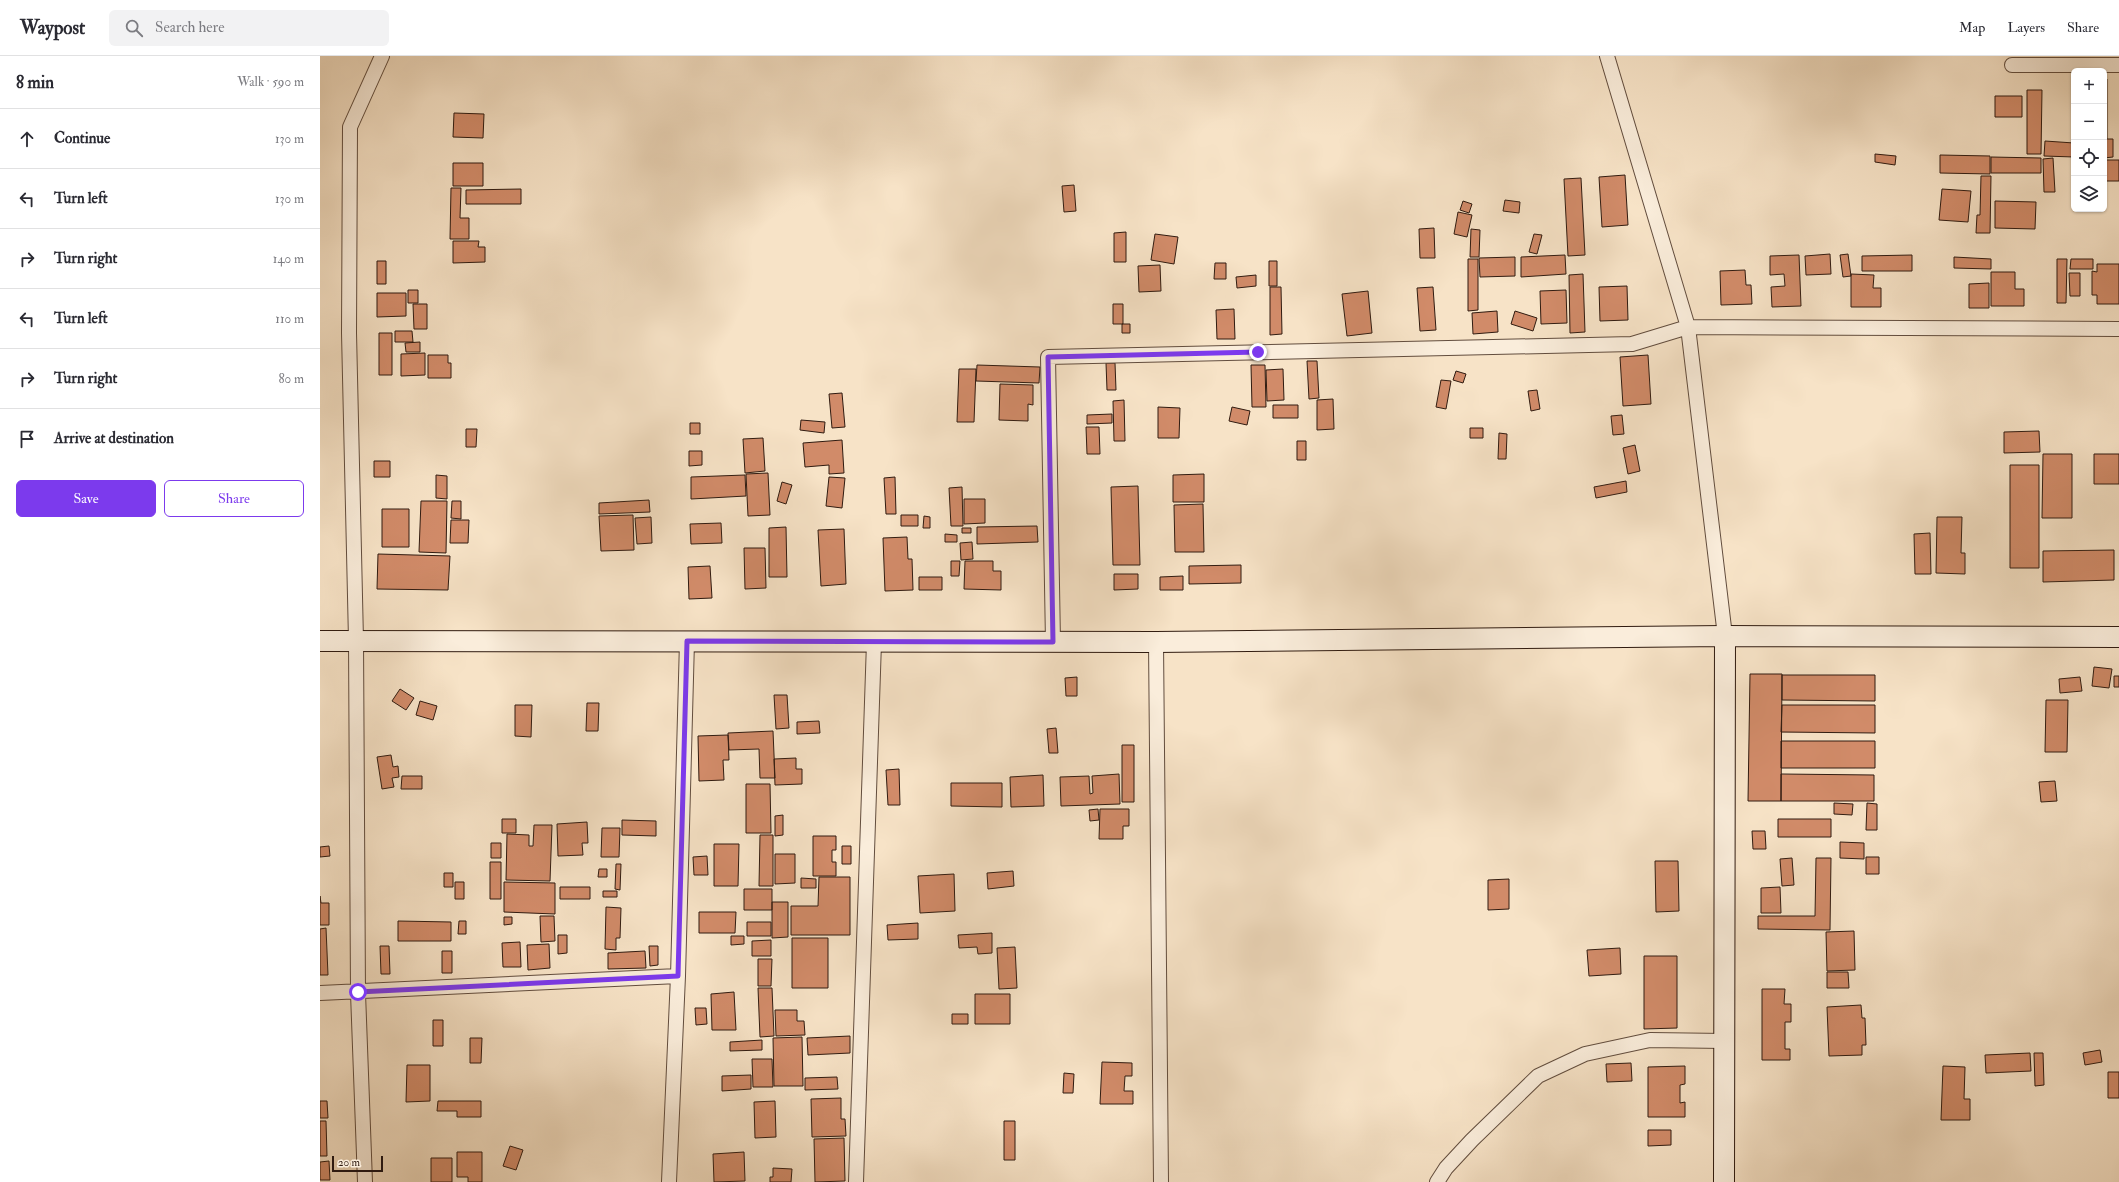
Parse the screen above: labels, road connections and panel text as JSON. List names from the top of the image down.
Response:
{
  "scale_bar": "20 m",
  "page": {
    "header": "Waypost",
    "search": "Search here",
    "nav": ["Map", "Layers", "Share"],
    "heading": ["8 min", "Walk · 590 m"],
    "map_buttons": ["+", "−"],
    "list": [
      ["Continue", "130 m"],
      ["Turn left", "130 m"],
      ["Turn right", "140 m"],
      ["Turn left", "110 m"],
      ["Turn right", "80 m"],
      "Arrive at destination"
    ],
    "buttons": ["Save", "Share"],
    "scale": "20 m"
  }
}
